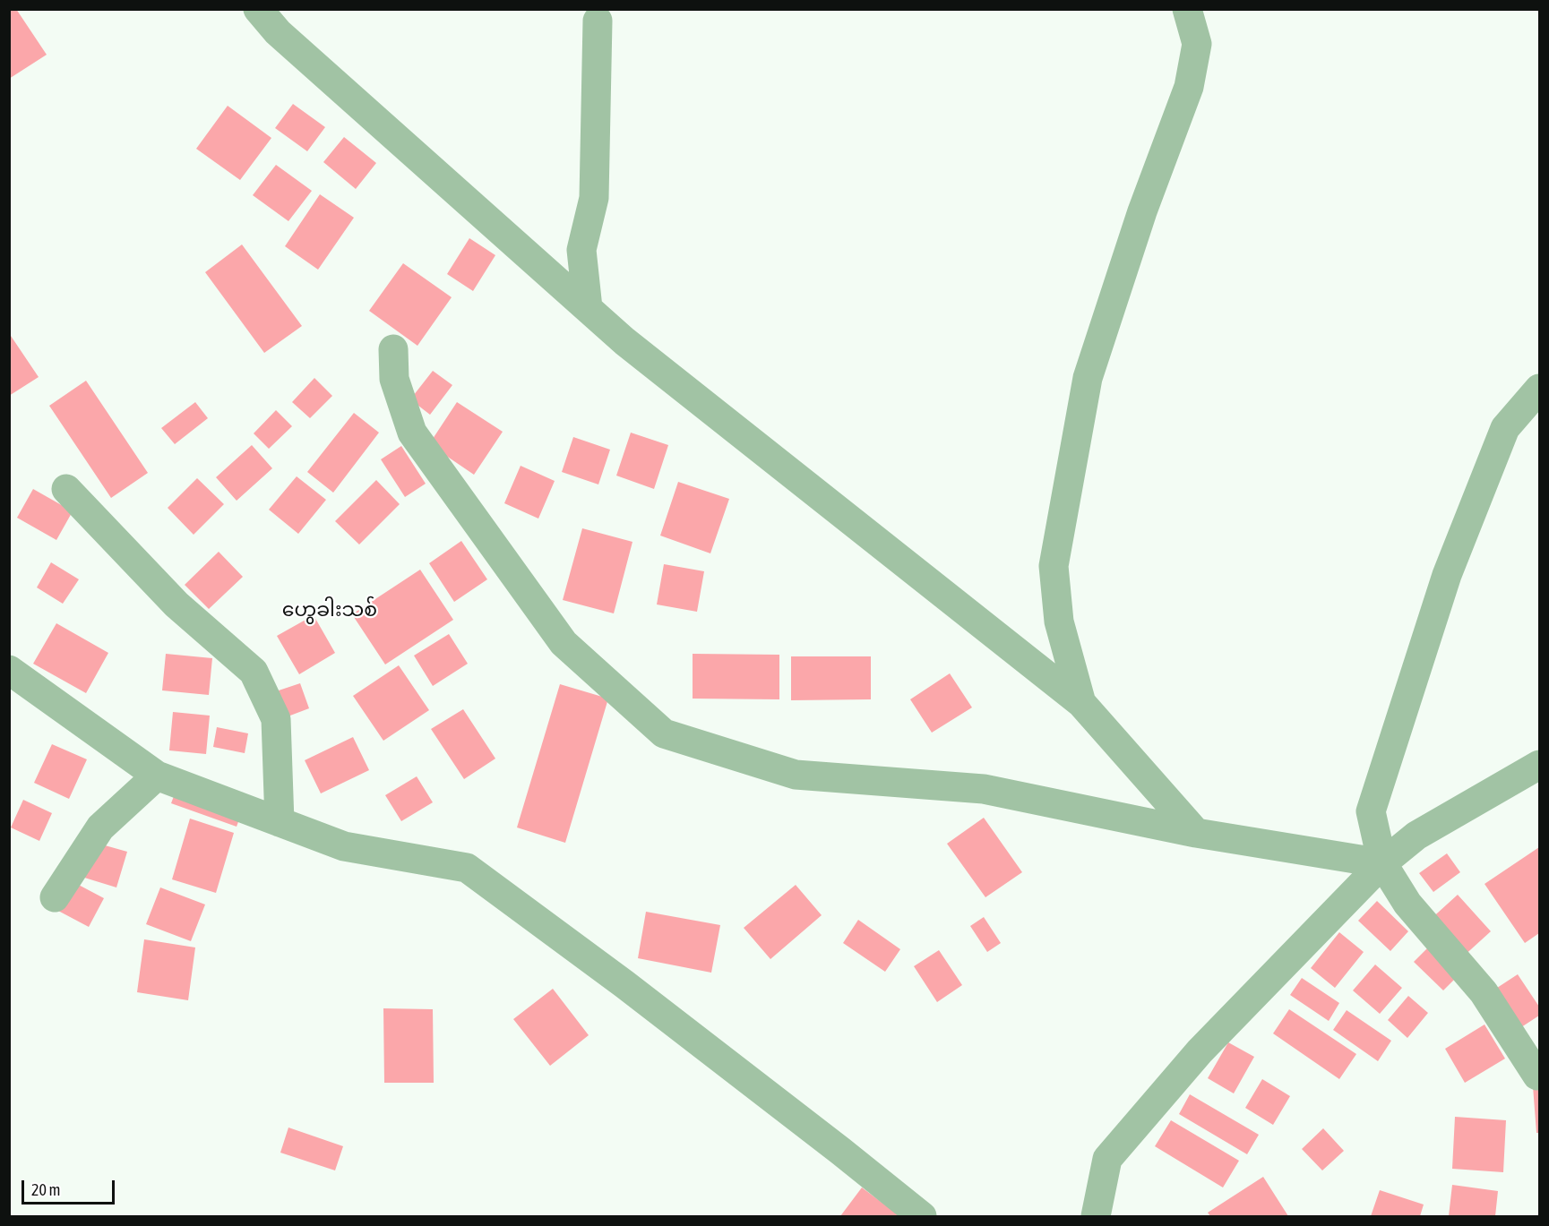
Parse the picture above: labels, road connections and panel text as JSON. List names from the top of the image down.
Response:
{
  "districts": ["ဟွေခါးသစ်"],
  "scale_bar": "20 m"
}
